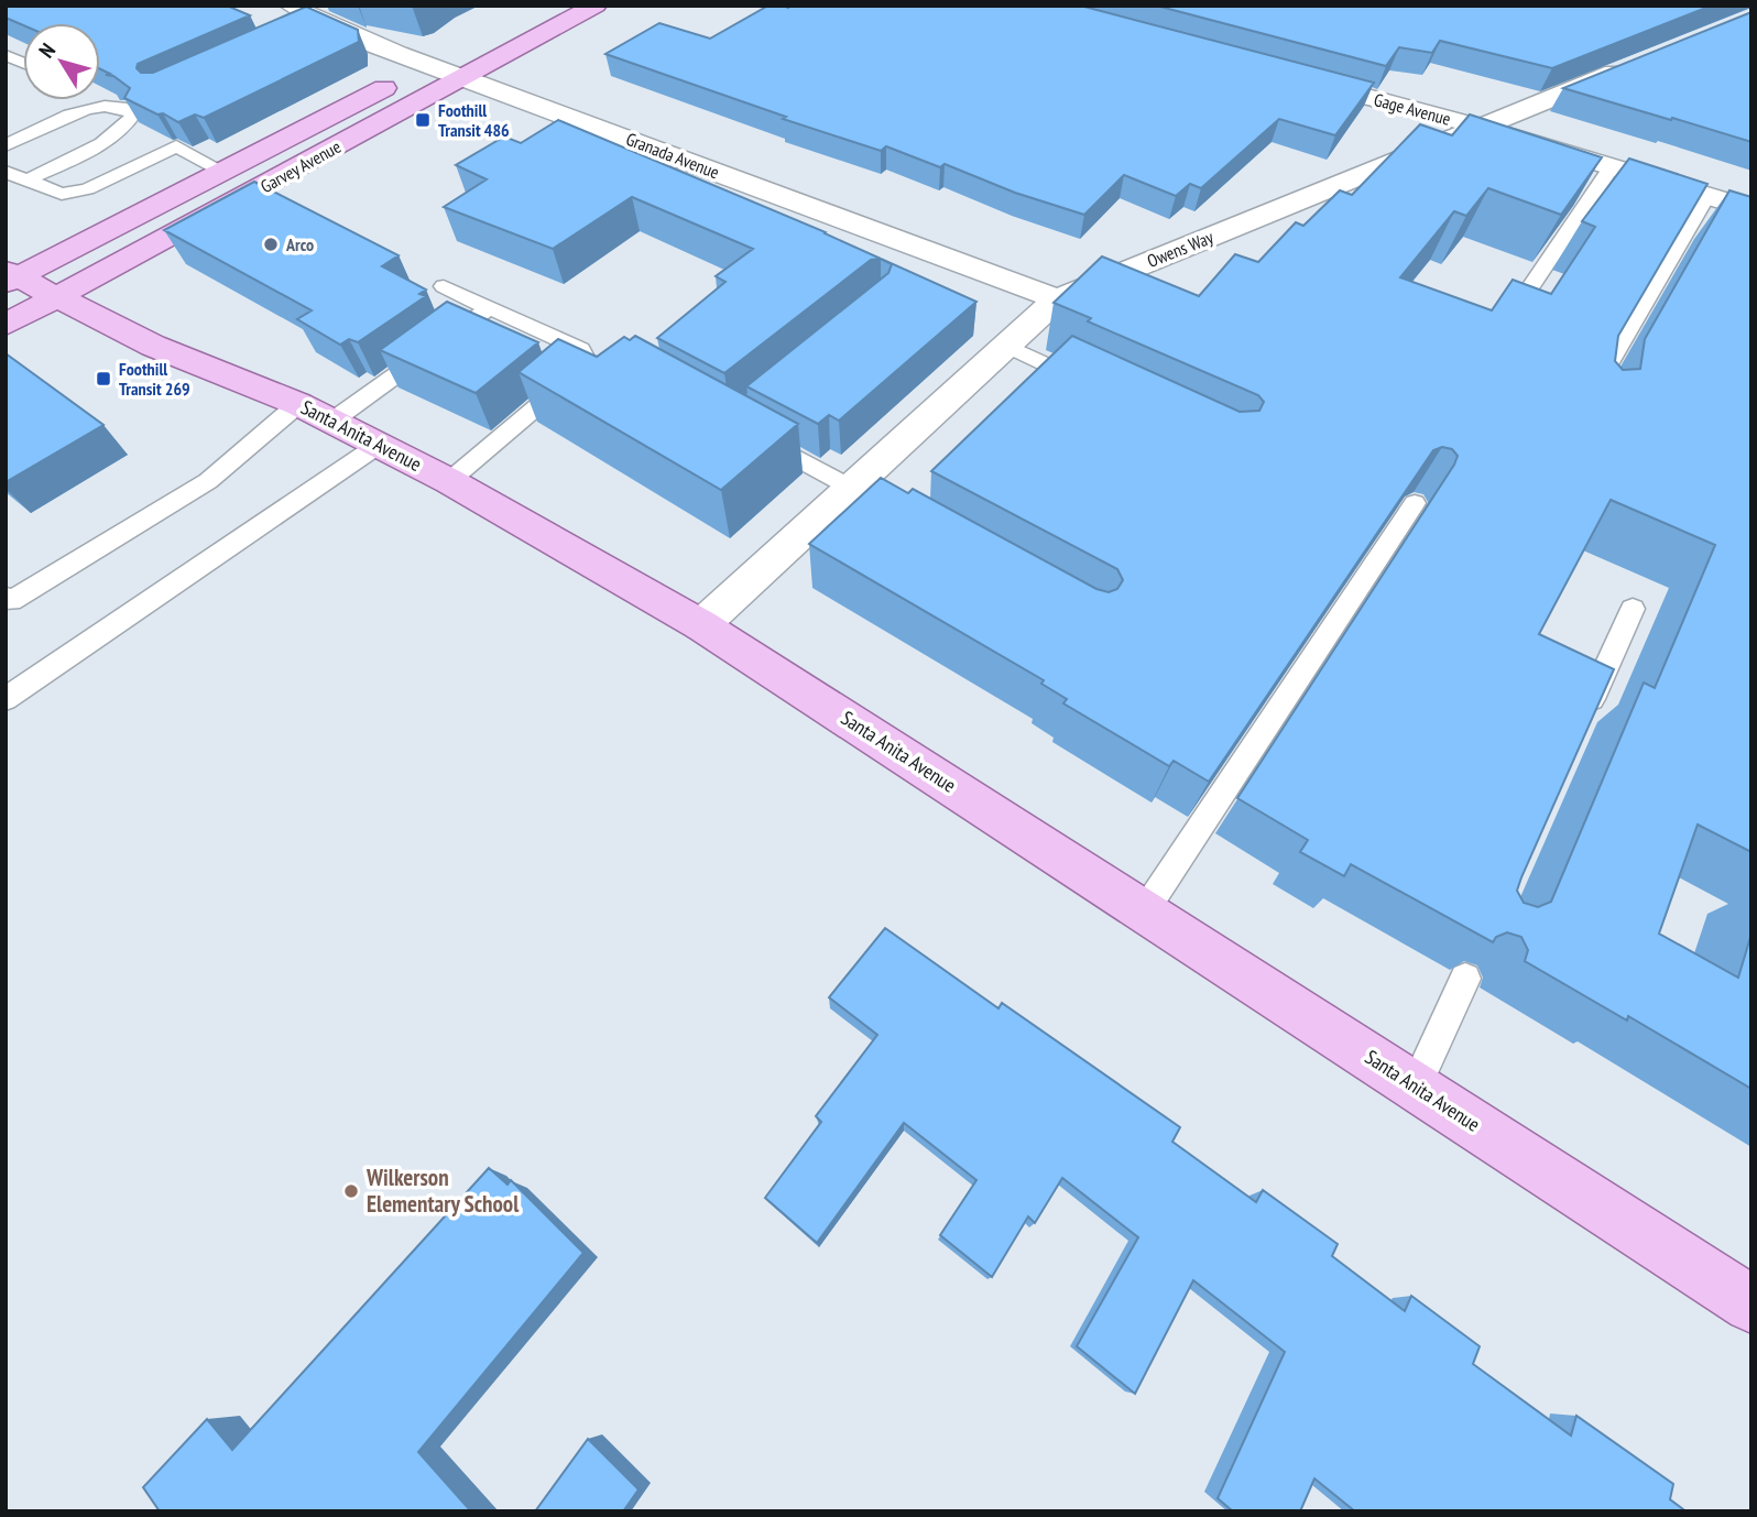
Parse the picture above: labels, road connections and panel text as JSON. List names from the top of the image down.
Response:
{
  "streets": {
    "main road": ["Garvey Avenue", "Santa Anita Avenue"],
    "street": ["Gage Avenue", "Granada Avenue", "Owens Way"]
  },
  "crossings": [
    ["Gage Avenue", "Owens Way"],
    ["Granada Avenue", "Garvey Avenue"],
    ["Granada Avenue", "Owens Way"],
    ["Garvey Avenue", "Santa Anita Avenue"],
    ["Owens Way", "Santa Anita Avenue"]
  ],
  "places": {
    "transit": ["Foothill Transit 486", "Foothill Transit 269"],
    "other": ["Arco", "Wilkerson Elementary School"]
  },
  "north": "top left"
}
